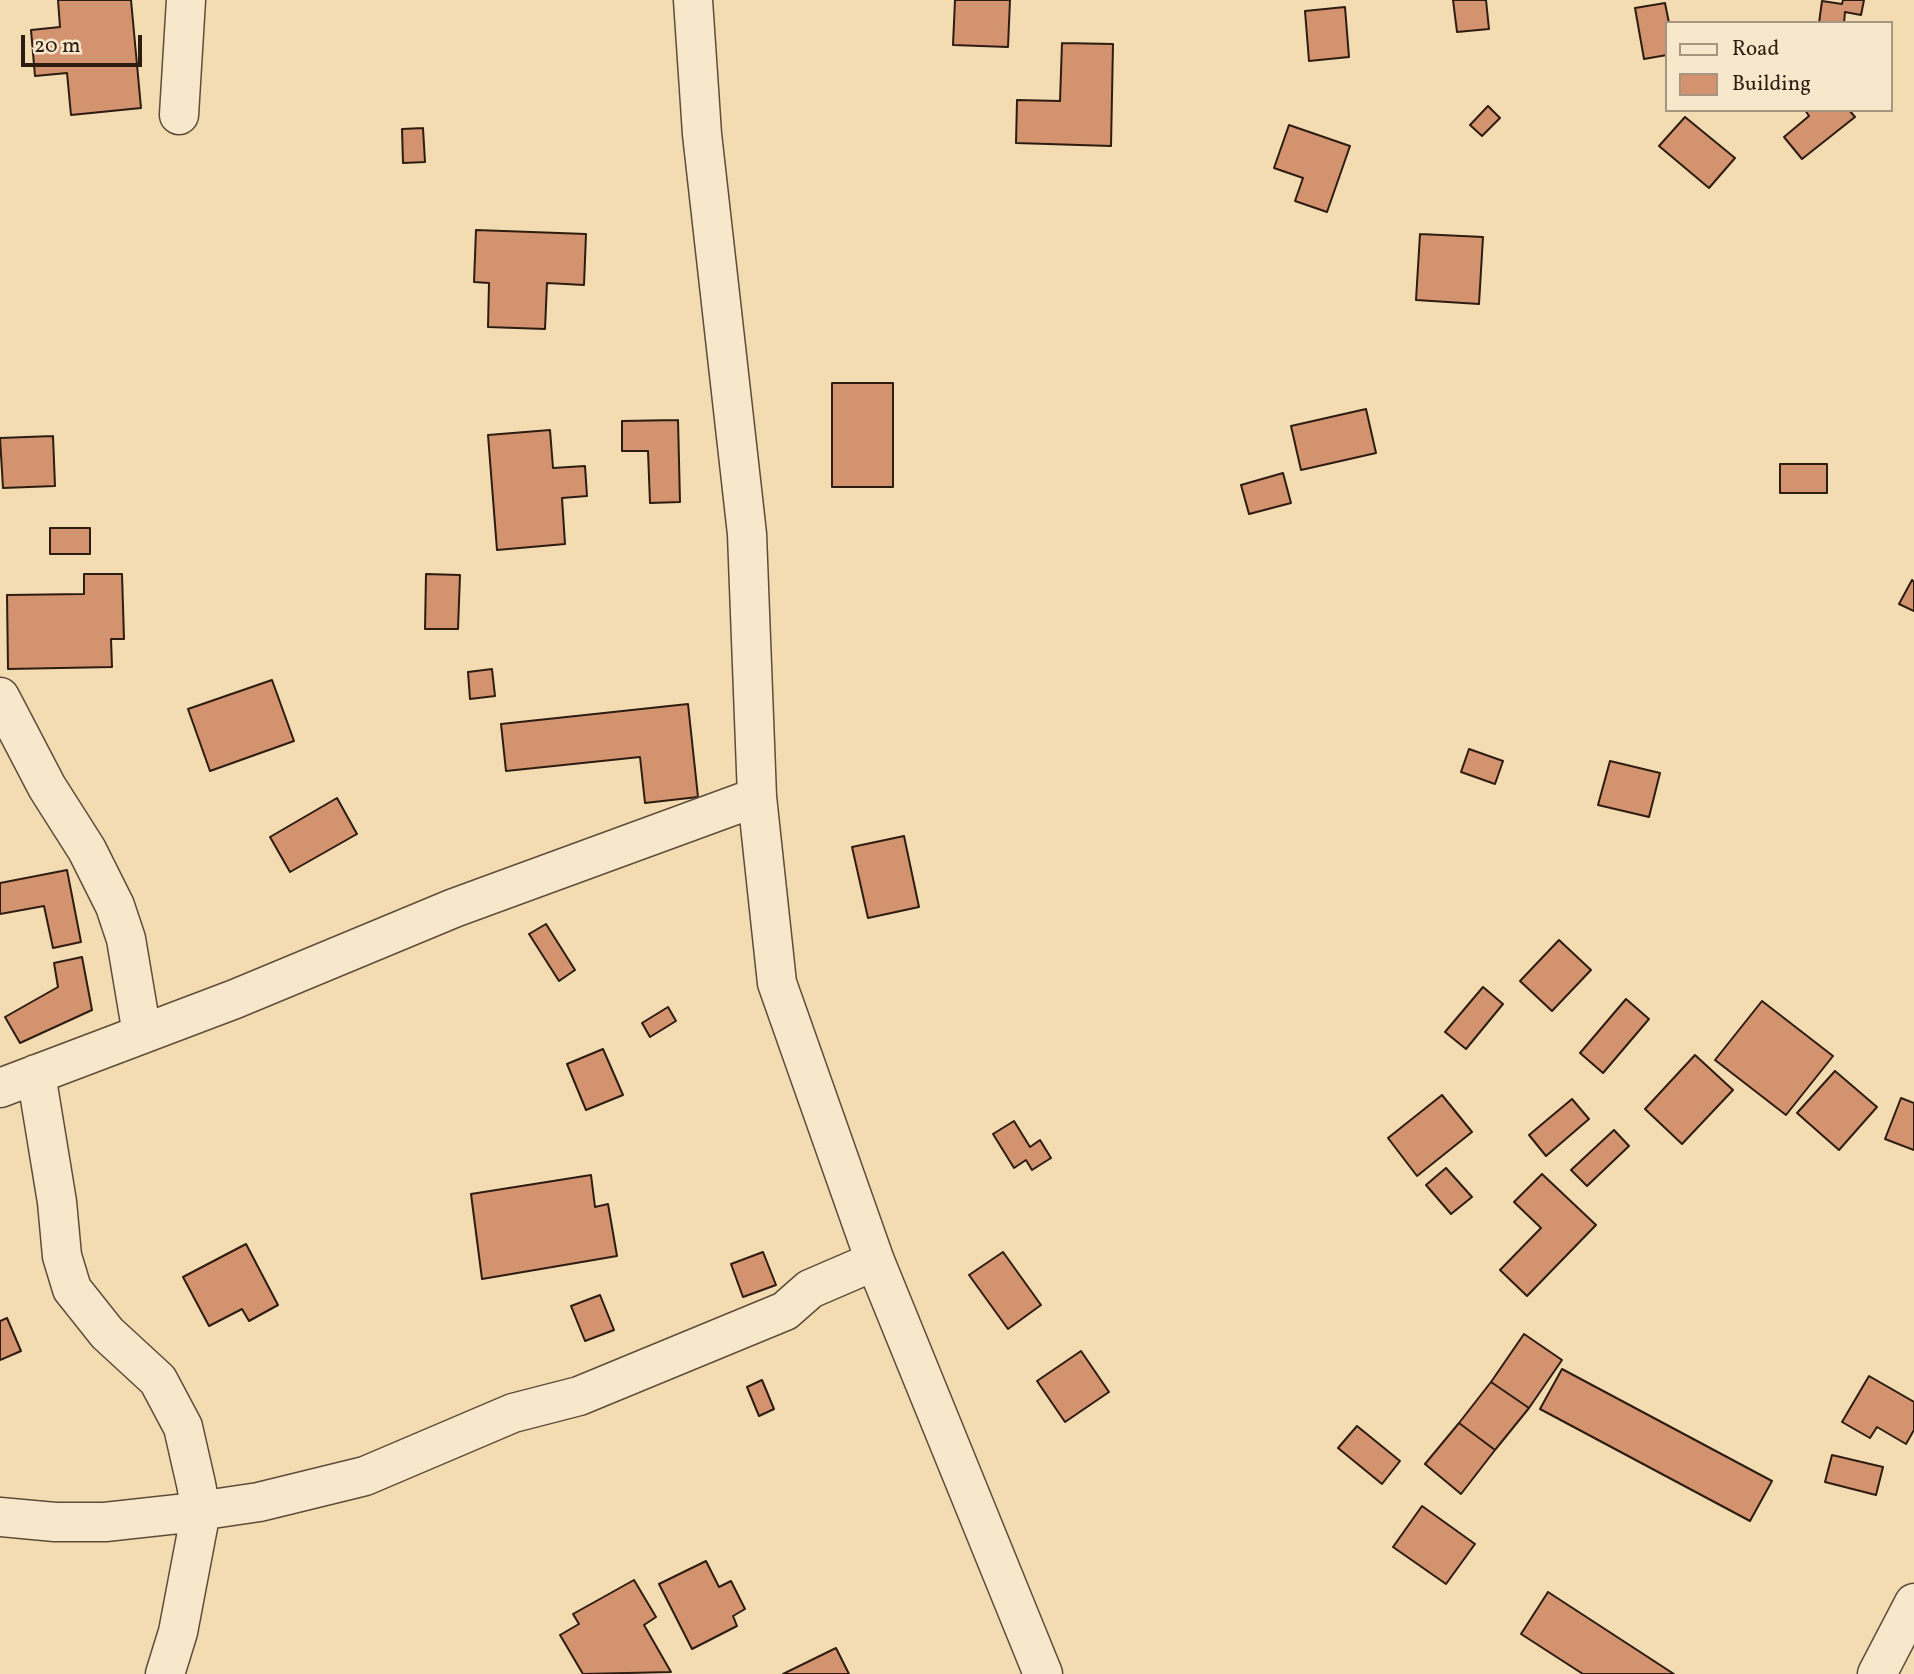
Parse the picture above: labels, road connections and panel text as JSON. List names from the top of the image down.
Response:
{
  "legend": ["Road", "Building"],
  "scale_bar": "20 m"
}
